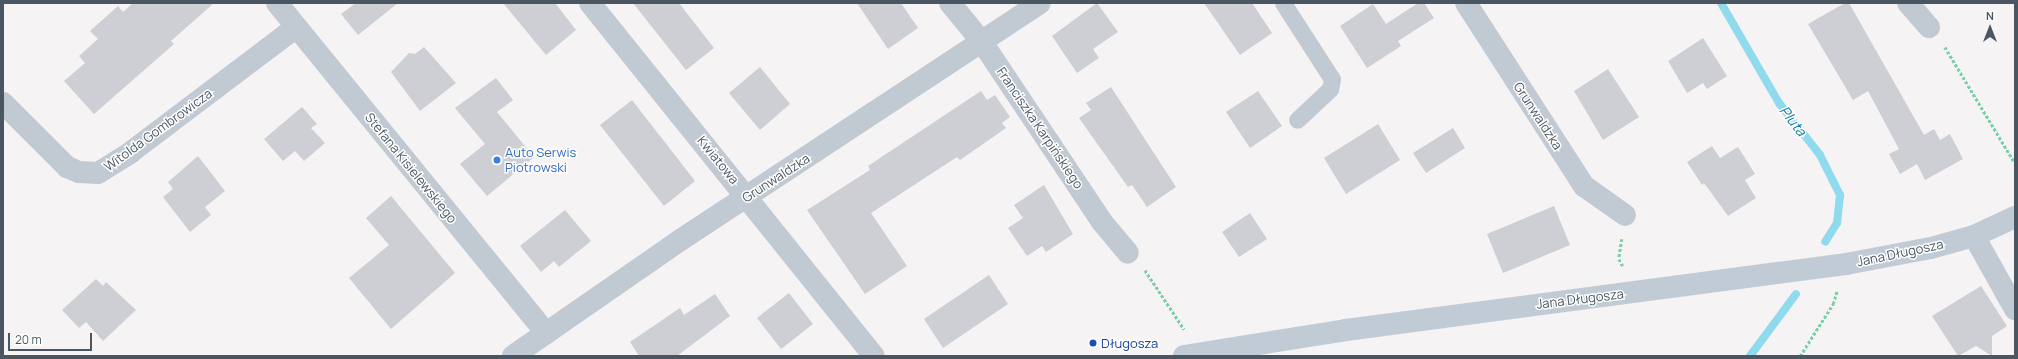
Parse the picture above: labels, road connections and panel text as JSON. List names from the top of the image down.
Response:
{
  "streets": {
    "street": [
      "Grunwaldzka",
      "Franciszka Karpińskiego",
      "Witolda Gombrowicza",
      "Kwiatowa",
      "Stefana Kisielewskiego",
      "Jana Długosza"
    ]
  },
  "crossings": [
    ["Grunwaldzka", "Franciszka Karpińskiego"],
    ["Grunwaldzka", "Kwiatowa"],
    ["Grunwaldzka", "Stefana Kisielewskiego"],
    ["Witolda Gombrowicza", "Stefana Kisielewskiego"]
  ],
  "water": ["Pluta"],
  "places": ["Auto Serwis Piotrowski", "Długosza"],
  "scale_bar": "20 m",
  "north": "top"
}
